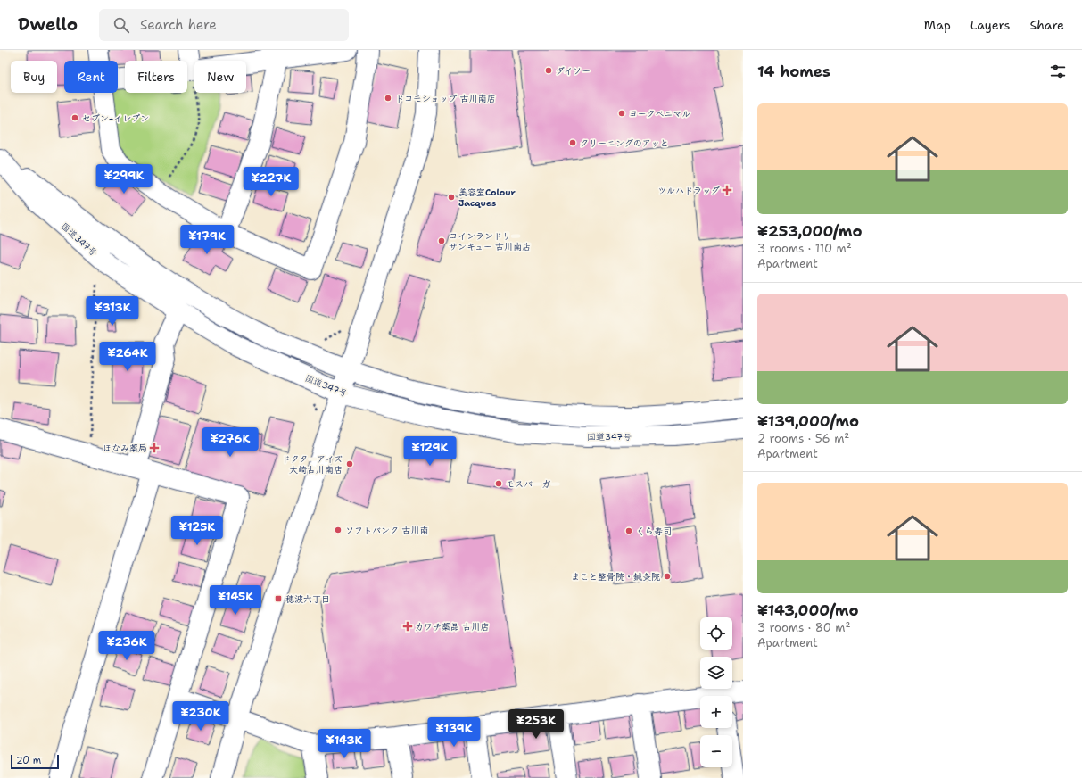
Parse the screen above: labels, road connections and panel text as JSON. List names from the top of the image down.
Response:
{
  "streets": {
    "main road": ["国道347号"]
  },
  "places": {
    "other": [
      "ダイソー",
      "ドコモショップ 古川南店",
      "ヨークベニマル",
      "セブン-イレブン",
      "クリーニングのアッと",
      "美容室Colour Jacques",
      "コインランドリー サンキュー 古川南店",
      "ドクターアイズ 大崎古川南店",
      "モスバーガー",
      "ソフトバンク 古川南",
      "くら寿司",
      "まこと整骨院・鍼灸院"
    ],
    "health": ["ツルハドラッグ", "ほなみ薬局", "カワチ薬品 古川店"],
    "transit": ["穂波六丁目"]
  },
  "scale_bar": "20 m",
  "page": {
    "header": "Dwello",
    "search": "Search here",
    "nav": ["Map", "Layers", "Share"],
    "heading": "14 homes",
    "chip": [
      "Buy",
      "Rent",
      "Filters",
      "New"
    ],
    "list": [
      {
        "name": "¥253,000/mo",
        "note": "3 rooms · 110 m² · Apartment"
      },
      {
        "name": "¥139,000/mo",
        "note": "2 rooms · 56 m² · Apartment"
      },
      {
        "name": "¥143,000/mo",
        "note": "3 rooms · 80 m² · Apartment"
      }
    ],
    "price": [
      "¥299K",
      "¥227K",
      "¥179K",
      "¥313K",
      "¥264K",
      "¥276K",
      "¥129K",
      "¥125K",
      "¥145K",
      "¥236K",
      "¥230K",
      "¥253K",
      "¥139K",
      "¥143K"
    ],
    "map_buttons": ["+", "−"],
    "scale": "20 m"
  }
}
